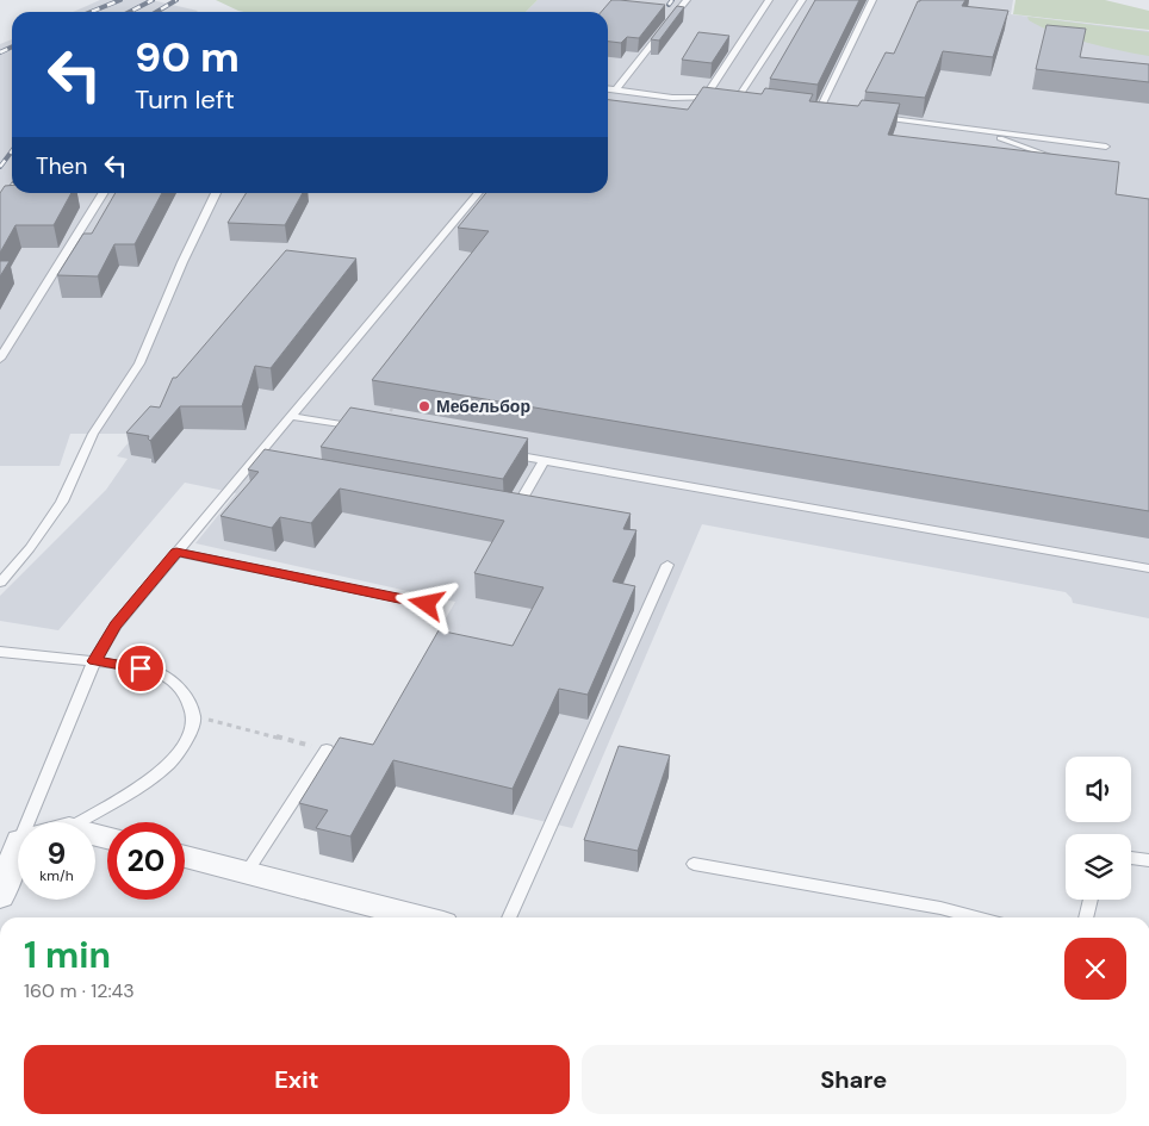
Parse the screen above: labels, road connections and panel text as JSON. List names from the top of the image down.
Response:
{
  "places": ["Мебельбор"],
  "page": {
    "turn": ["90 m", "Turn left"],
    "then": "Then",
    "speed": "9 km/h",
    "limit": "20",
    "heading": ["1 min", "160 m · 12:43"],
    "buttons": ["Exit", "Share"]
  }
}
